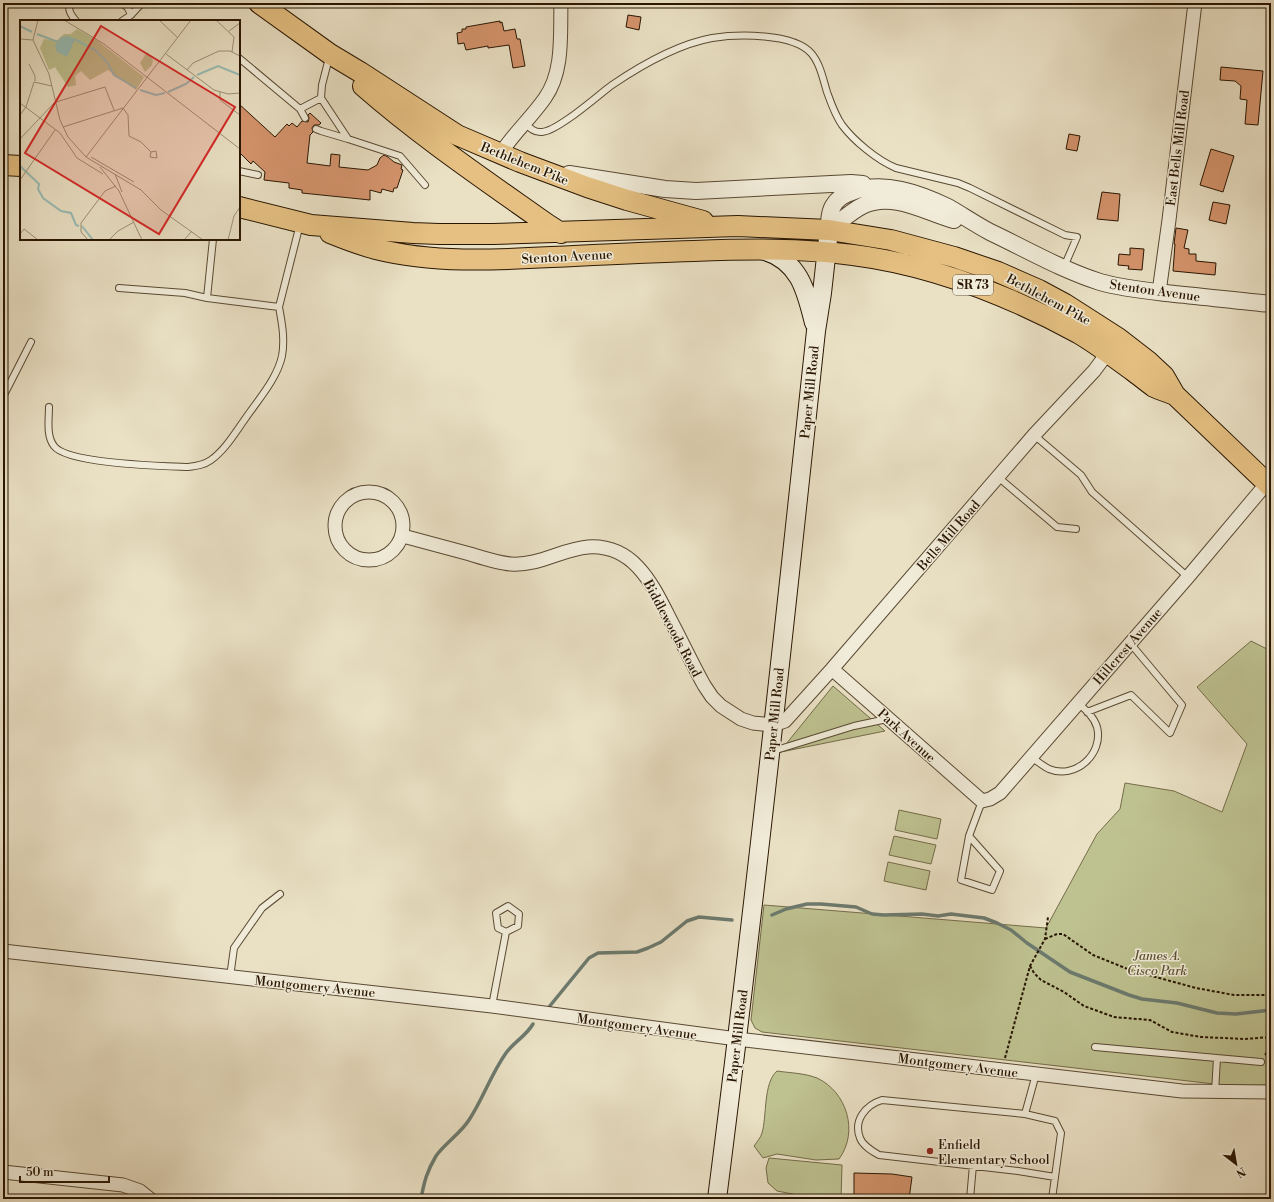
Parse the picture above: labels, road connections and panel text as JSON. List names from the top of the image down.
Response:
{
  "streets": {
    "main road": [
      "Bethlehem Pike",
      "Stenton Avenue",
      "SR 73",
      "Paper Mill Road"
    ],
    "street": [
      "East Bells Mill Road",
      "Bells Mill Road",
      "Biddlewoods Road",
      "Hillcrest Avenue",
      "Park Avenue",
      "Montgomery Avenue"
    ]
  },
  "crossings": [
    ["East Bells Mill Road", "Stenton Avenue"],
    ["Bethlehem Pike", "Stenton Avenue"],
    ["Bethlehem Pike", "Paper Mill Road"],
    ["Bethlehem Pike", "Bells Mill Road"],
    ["Bethlehem Pike", "Hillcrest Avenue"],
    ["Stenton Avenue", "Paper Mill Road"],
    ["Paper Mill Road", "Bells Mill Road"],
    ["Paper Mill Road", "Biddlewoods Road"],
    ["Paper Mill Road", "Montgomery Avenue"],
    ["Bells Mill Road", "Biddlewoods Road"],
    ["Bells Mill Road", "Park Avenue"],
    ["Hillcrest Avenue", "Park Avenue"]
  ],
  "parks": ["James A. Cisco Park"],
  "places": ["Enfield Elementary School"],
  "scale_bar": "50 m",
  "north": "bottom right"
}
